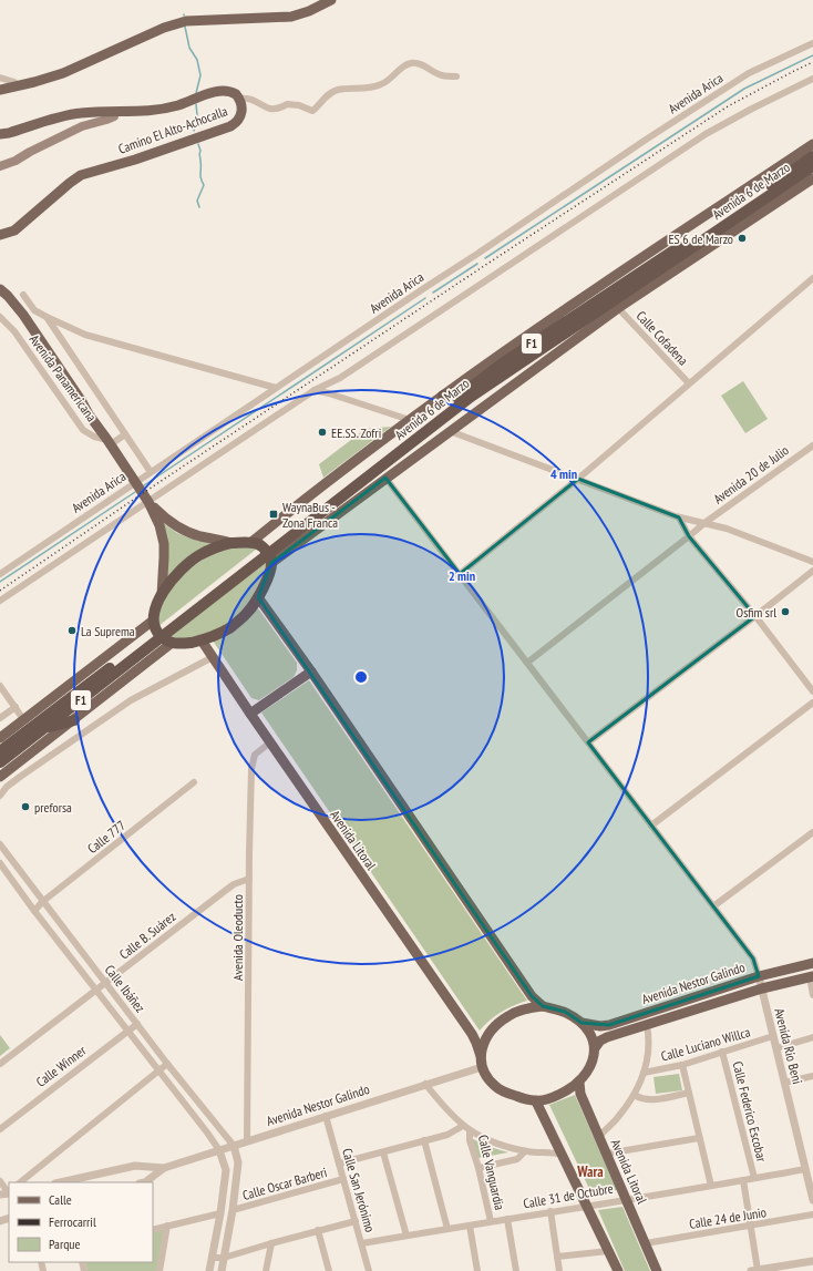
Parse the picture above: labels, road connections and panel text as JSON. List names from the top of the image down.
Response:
{
  "streets": {
    "highway": ["Avenida 6 de Marzo", "F1"],
    "main road": ["Camino El Alto-Achocalla", "Avenida Litoral", "Avenida Nestor Galindo"],
    "street": [
      "Avenida Arica",
      "Calle Cofadena",
      "Avenida Panamericana",
      "Avenida 20 de Julio",
      "Calle 777",
      "Calle B. Suárez",
      "Avenida Oleoducto",
      "Calle Ibáñez",
      "Calle Luciano Willca",
      "Avenida Río Beni",
      "Calle Winner",
      "Calle Federico Escobar",
      "Calle Vanguardia",
      "Calle Oscar Barberi",
      "Calle San Jerónimo",
      "Calle 31 de Octubre",
      "Calle 24 de Junio"
    ]
  },
  "crossings": [
    ["Avenida 6 de Marzo", "Calle Cofadena"],
    ["Calle 777", "Calle Ibáñez"],
    ["Avenida Litoral", "Avenida Oleoducto"],
    ["Avenida Litoral", "Avenida Nestor Galindo"],
    ["Avenida Litoral", "Calle 31 de Octubre"],
    ["Avenida Litoral", "Calle 24 de Junio"],
    ["Calle B. Suárez", "Avenida Oleoducto"],
    ["Calle B. Suárez", "Calle Ibáñez"],
    ["Avenida Oleoducto", "Avenida Nestor Galindo"],
    ["Avenida Nestor Galindo", "Calle Ibáñez"],
    ["Avenida Nestor Galindo", "Avenida Río Beni"],
    ["Avenida Nestor Galindo", "Calle San Jerónimo"],
    ["Calle Ibáñez", "Calle Winner"],
    ["Calle Luciano Willca", "Avenida Río Beni"],
    ["Calle Luciano Willca", "Calle Federico Escobar"],
    ["Avenida Río Beni", "Calle 31 de Octubre"],
    ["Calle Federico Escobar", "Calle 31 de Octubre"],
    ["Calle Vanguardia", "Calle 31 de Octubre"],
    ["Calle Oscar Barberi", "Calle San Jerónimo"],
    ["Calle San Jerónimo", "Calle 31 de Octubre"]
  ],
  "districts": ["Wara"],
  "places": {
    "other": [
      "ES 6 de Marzo",
      "EE.SS. Zofri",
      "Osfim srl",
      "La Suprema",
      "preforsa"
    ],
    "transit": ["WaynaBus - Zona Franca"]
  },
  "legend": ["Calle", "Ferrocarril", "Parque"],
  "rings": ["4 min", "2 min"]
}
